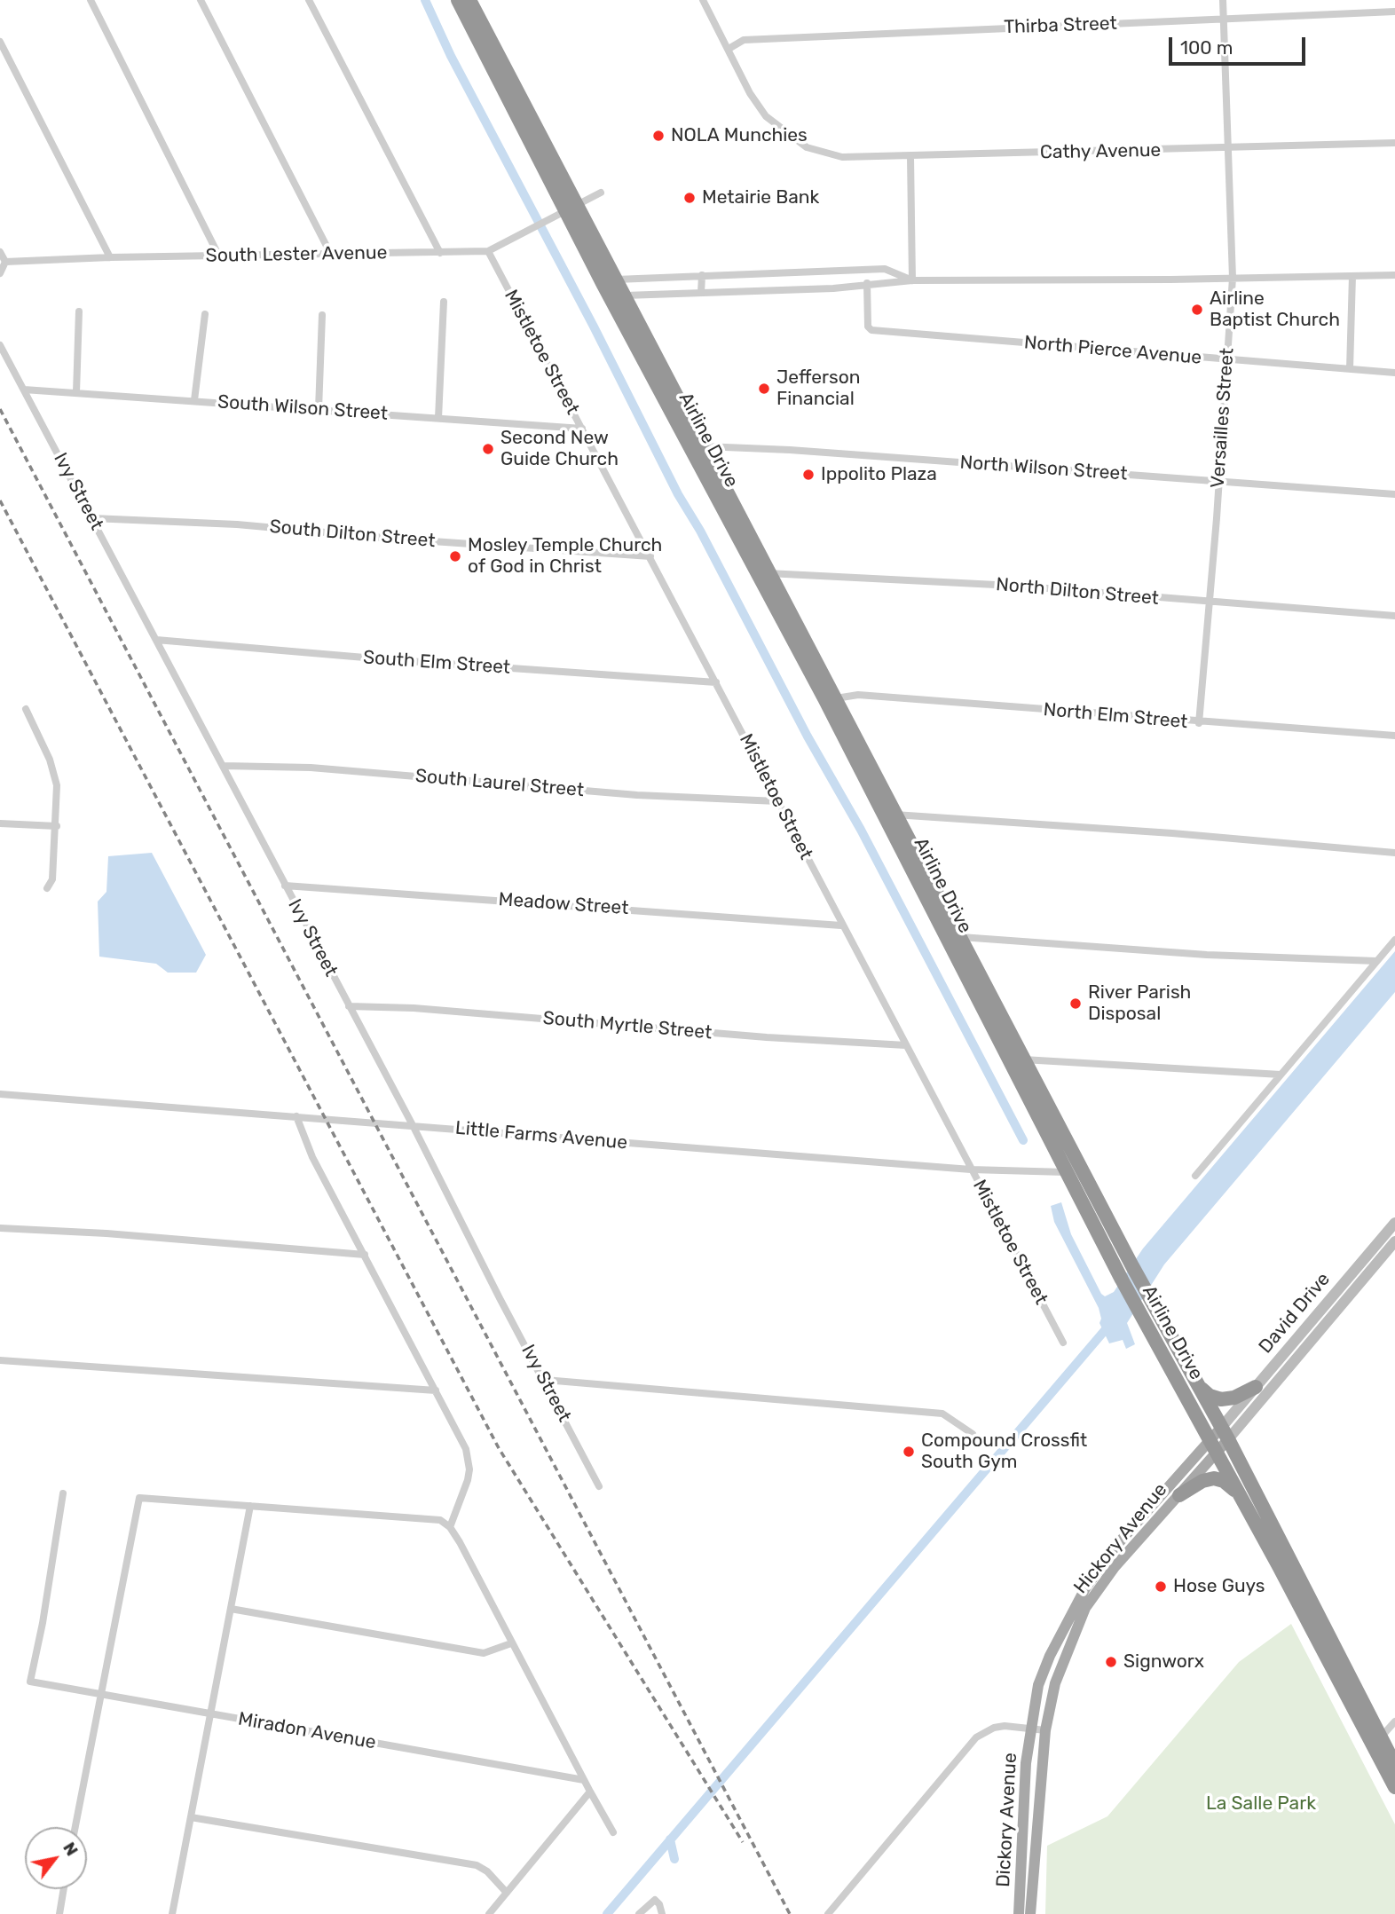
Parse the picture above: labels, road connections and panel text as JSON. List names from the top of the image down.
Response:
{
  "streets": {
    "highway": ["Airline Drive"],
    "main road": ["David Drive", "Hickory Avenue", "Dickory Avenue"],
    "street": [
      "Thirba Street",
      "Cathy Avenue",
      "South Lester Avenue",
      "North Pierce Avenue",
      "Mistletoe Street",
      "South Wilson Street",
      "Versailles Street",
      "North Wilson Street",
      "Ivy Street",
      "South Dilton Street",
      "North Dilton Street",
      "South Elm Street",
      "North Elm Street",
      "South Laurel Street",
      "Meadow Street",
      "South Myrtle Street",
      "Little Farms Avenue",
      "Miradon Avenue"
    ]
  },
  "crossings": [
    ["Thirba Street", "Cathy Avenue"],
    ["Thirba Street", "Versailles Street"],
    ["Cathy Avenue", "Versailles Street"],
    ["South Lester Avenue", "Mistletoe Street"],
    ["South Lester Avenue", "Airline Drive"],
    ["North Pierce Avenue", "Versailles Street"],
    ["Mistletoe Street", "South Wilson Street"],
    ["Mistletoe Street", "South Dilton Street"],
    ["Mistletoe Street", "South Elm Street"],
    ["Mistletoe Street", "South Laurel Street"],
    ["Mistletoe Street", "Meadow Street"],
    ["Mistletoe Street", "South Myrtle Street"],
    ["Mistletoe Street", "Little Farms Avenue"],
    ["South Wilson Street", "Ivy Street"],
    ["Versailles Street", "North Wilson Street"],
    ["Versailles Street", "North Dilton Street"],
    ["Versailles Street", "North Elm Street"],
    ["Airline Drive", "North Wilson Street"],
    ["Airline Drive", "North Dilton Street"],
    ["Airline Drive", "North Elm Street"],
    ["Airline Drive", "Little Farms Avenue"],
    ["Airline Drive", "David Drive"],
    ["Airline Drive", "Hickory Avenue"],
    ["Ivy Street", "South Dilton Street"],
    ["Ivy Street", "South Elm Street"],
    ["Ivy Street", "South Laurel Street"],
    ["Ivy Street", "Meadow Street"],
    ["Ivy Street", "South Myrtle Street"],
    ["Ivy Street", "Little Farms Avenue"],
    ["David Drive", "Hickory Avenue"],
    ["Hickory Avenue", "Dickory Avenue"]
  ],
  "parks": ["La Salle Park"],
  "places": [
    "NOLA Munchies",
    "Metairie Bank",
    "Airline Baptist Church",
    "Jefferson Financial",
    "Second New Guide Church",
    "Ippolito Plaza",
    "Mosley Temple Church of God in Christ",
    "River Parish Disposal",
    "Compound Crossfit South Gym",
    "Hose Guys",
    "Signworx"
  ],
  "scale_bar": "100 m",
  "north": "top right"
}
